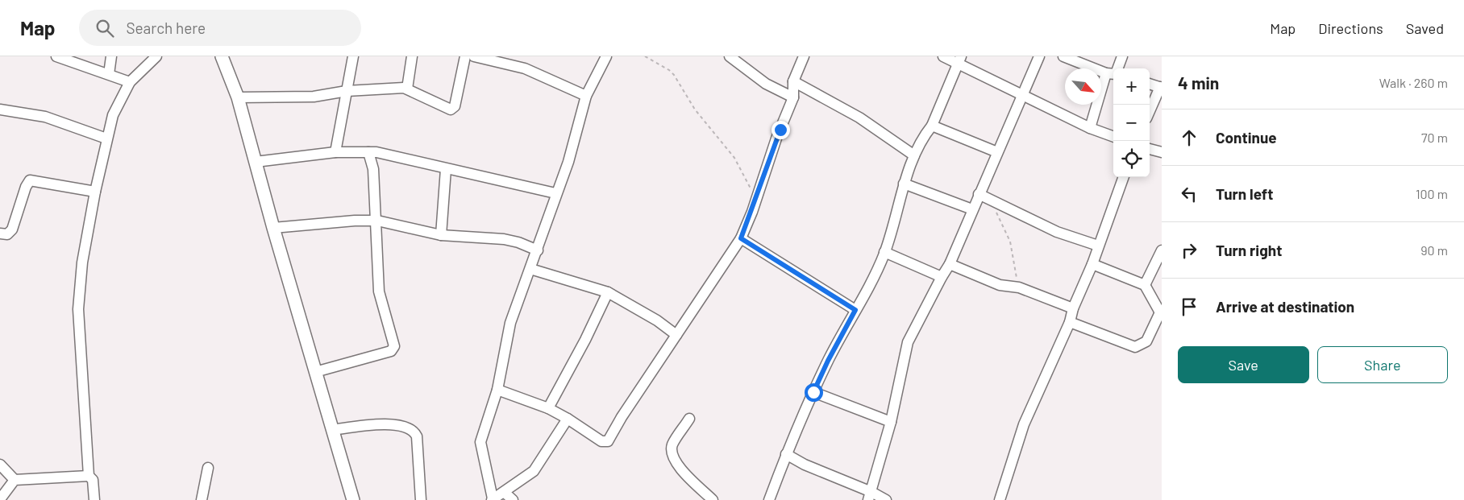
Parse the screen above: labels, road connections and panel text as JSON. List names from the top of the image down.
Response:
{
  "north": "bottom right",
  "page": {
    "header": "Map",
    "search": "Search here",
    "nav": ["Map", "Directions", "Saved"],
    "heading": ["4 min", "Walk · 260 m"],
    "map_buttons": ["+", "−"],
    "list": [
      ["Continue", "70 m"],
      ["Turn left", "100 m"],
      ["Turn right", "90 m"],
      "Arrive at destination"
    ],
    "buttons": ["Save", "Share"]
  }
}
